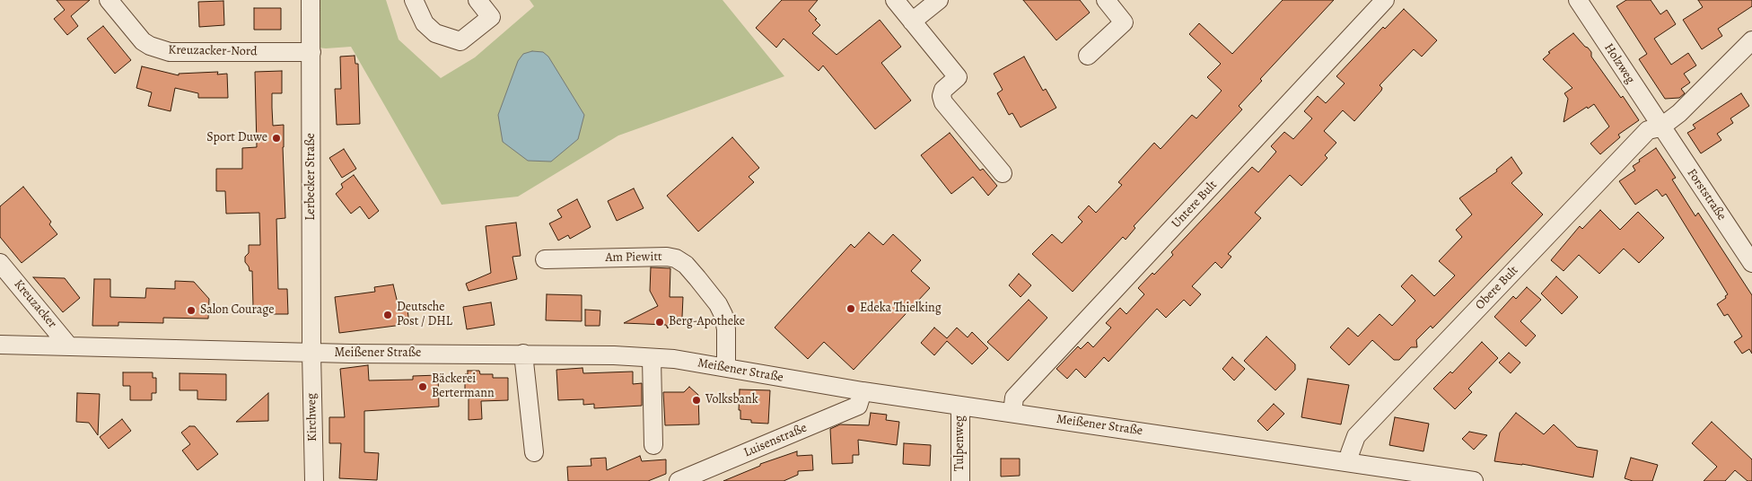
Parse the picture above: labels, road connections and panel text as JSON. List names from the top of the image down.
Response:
{
  "streets": {
    "street": [
      "Kreuzacker-Nord",
      "Holzweg",
      "Lerbecker Straße",
      "Forststraße",
      "Untere Bult",
      "Am Piewitt",
      "Obere Bult",
      "Kreuzacker",
      "Meißener Straße",
      "Kirchweg",
      "Luisenstraße",
      "Tulpenweg"
    ]
  },
  "crossings": [
    ["Kreuzacker-Nord", "Lerbecker Straße"],
    ["Holzweg", "Forststraße"],
    ["Holzweg", "Obere Bult"],
    ["Lerbecker Straße", "Meißener Straße"],
    ["Lerbecker Straße", "Kirchweg"],
    ["Forststraße", "Obere Bult"],
    ["Untere Bult", "Meißener Straße"],
    ["Am Piewitt", "Meißener Straße"],
    ["Obere Bult", "Meißener Straße"],
    ["Kreuzacker", "Meißener Straße"],
    ["Meißener Straße", "Kirchweg"],
    ["Meißener Straße", "Luisenstraße"],
    ["Meißener Straße", "Tulpenweg"]
  ],
  "places": [
    "Sport Duwe",
    "Edeka Thielking",
    "Salon Courage",
    "Deutsche Post / DHL",
    "Berg-Apotheke",
    "Bäckerei Bertermann",
    "Volksbank"
  ]
}
